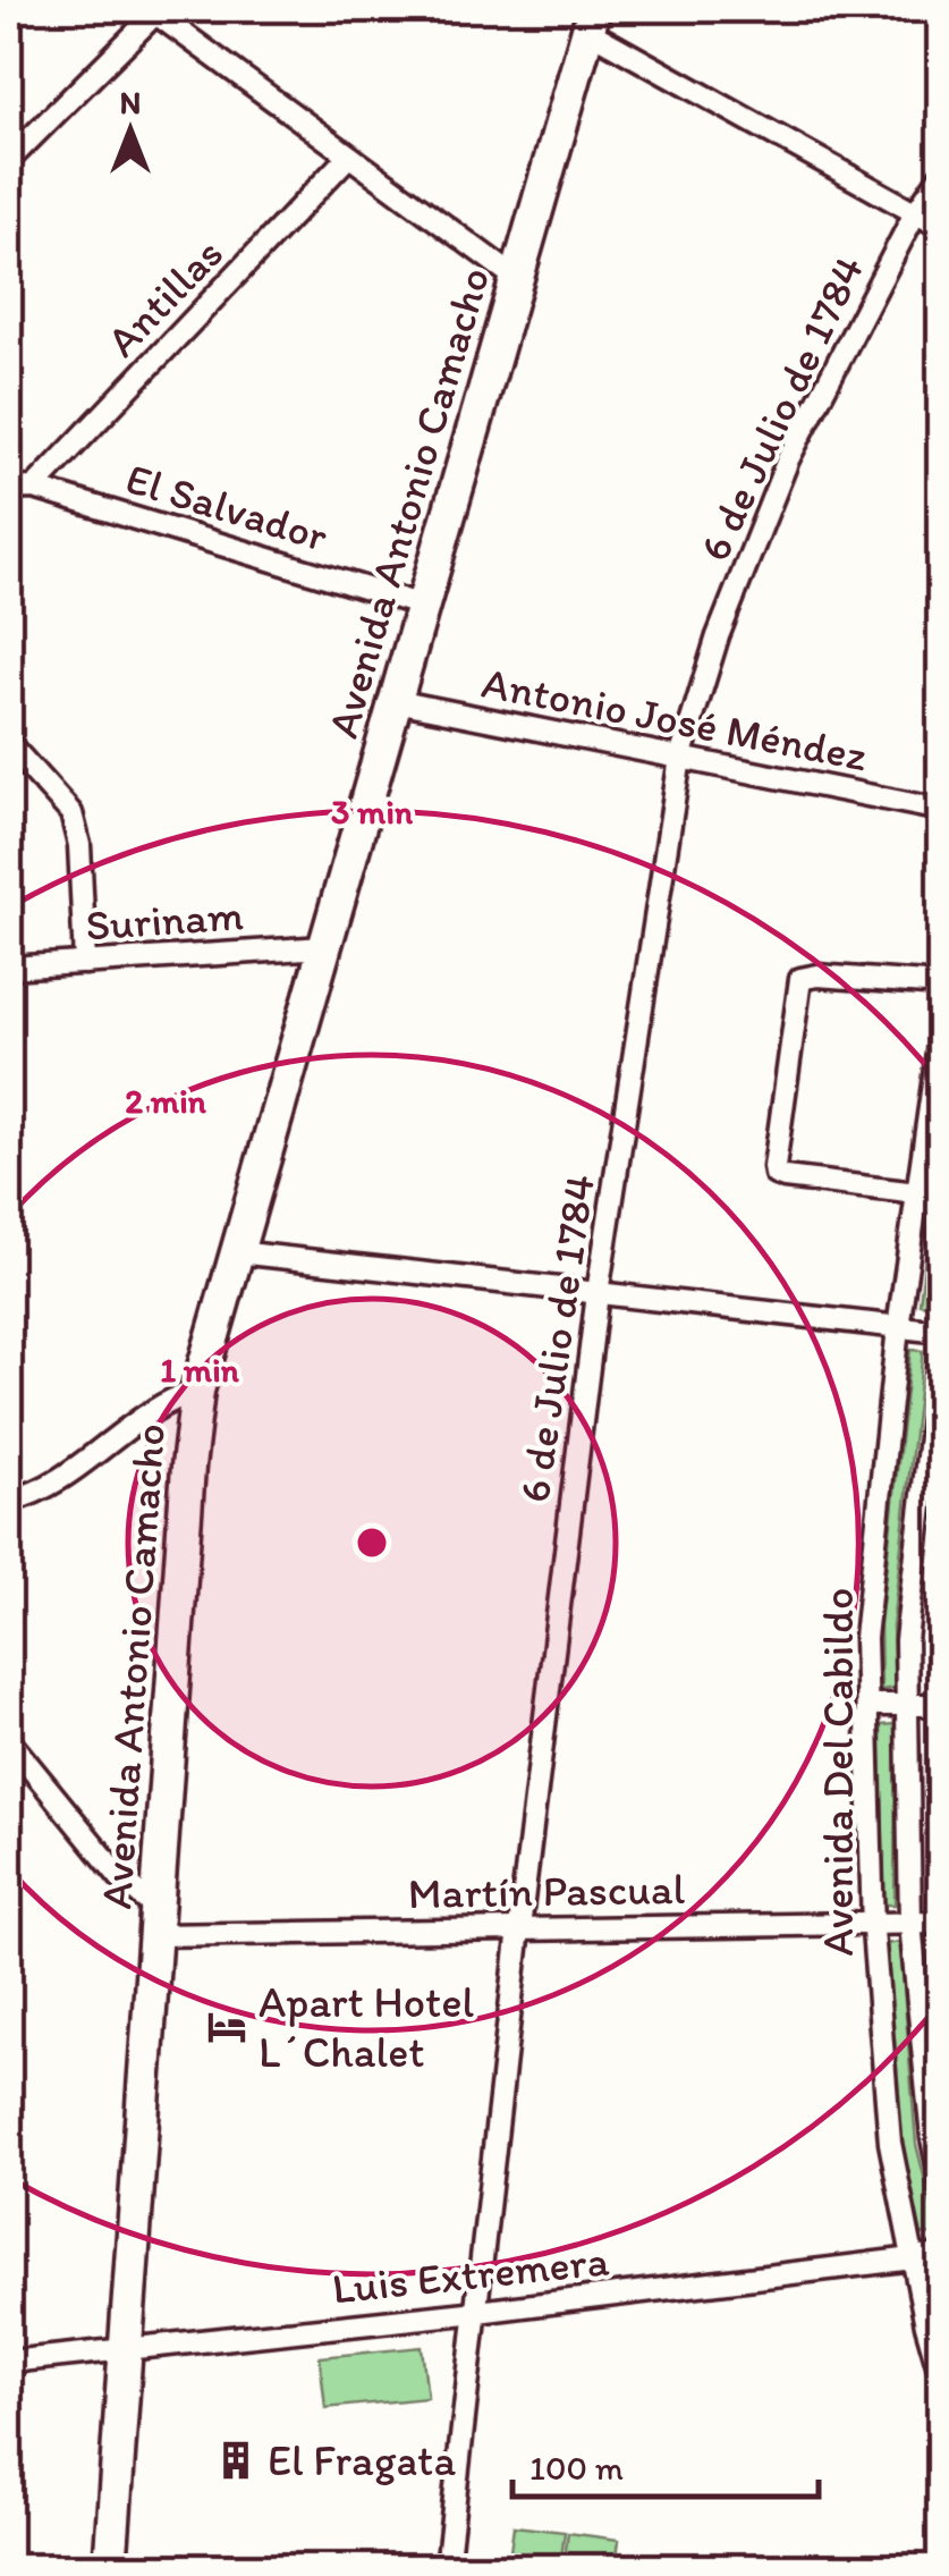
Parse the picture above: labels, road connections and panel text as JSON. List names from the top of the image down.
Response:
{
  "streets": {
    "street": [
      "Antillas",
      "6 de Julio de 1784",
      "Avenida Antonio Camacho",
      "El Salvador",
      "Antonio José Méndez",
      "Surinam",
      "Avenida Del Cabildo",
      "Martín Pascual",
      "Luis Extremera"
    ]
  },
  "crossings": [
    ["Antillas", "El Salvador"],
    ["6 de Julio de 1784", "Antonio José Méndez"],
    ["6 de Julio de 1784", "Martín Pascual"],
    ["6 de Julio de 1784", "Luis Extremera"],
    ["Avenida Antonio Camacho", "El Salvador"],
    ["Avenida Antonio Camacho", "Antonio José Méndez"],
    ["Avenida Antonio Camacho", "Surinam"],
    ["Avenida Antonio Camacho", "Martín Pascual"],
    ["Avenida Antonio Camacho", "Luis Extremera"],
    ["Avenida Del Cabildo", "Martín Pascual"],
    ["Avenida Del Cabildo", "Luis Extremera"]
  ],
  "places": {
    "hotel": ["Apart Hotel L´Chalet"],
    "building": ["El Fragata"]
  },
  "scale_bar": "100 m",
  "north": "top",
  "rings": ["3 min", "2 min", "1 min"]
}
